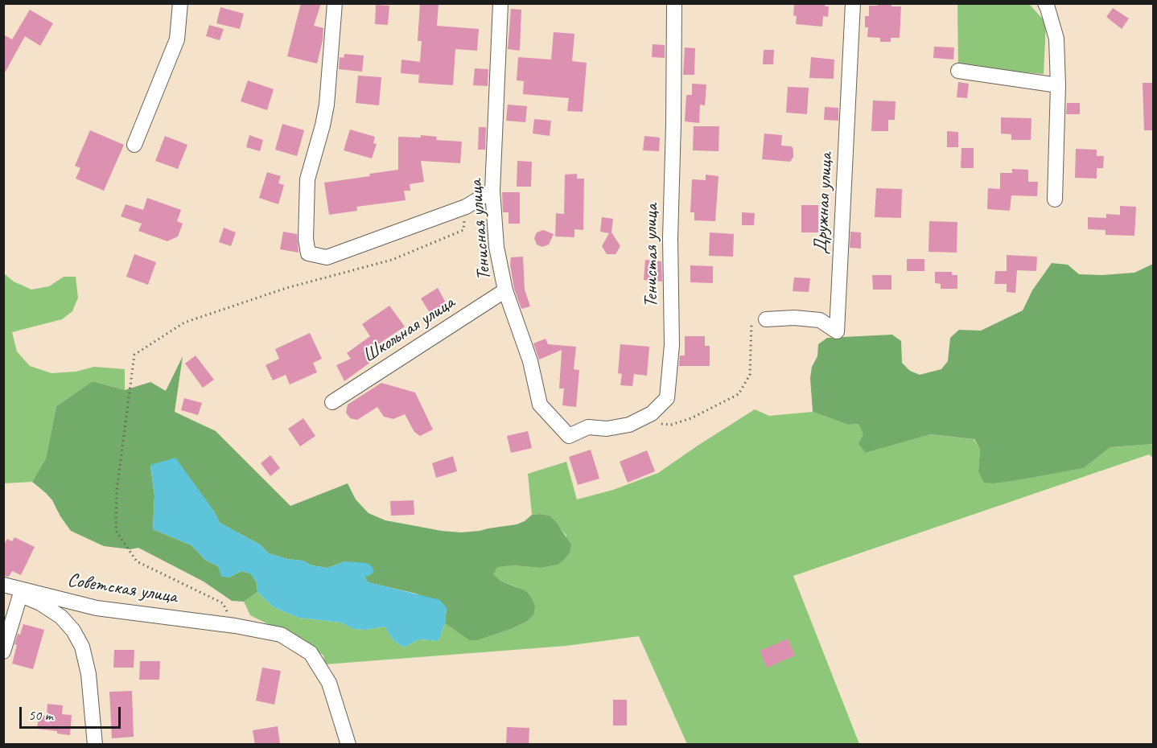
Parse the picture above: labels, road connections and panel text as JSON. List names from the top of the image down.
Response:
{
  "streets": {
    "street": [
      "Дружная улица",
      "Тенисная улица",
      "Тенистая улица",
      "Школьная улица",
      "Советская улица"
    ]
  },
  "crossings": [
    ["Тенисная улица", "Тенистая улица"],
    ["Тенисная улица", "Школьная улица"]
  ],
  "scale_bar": "50 m"
}
